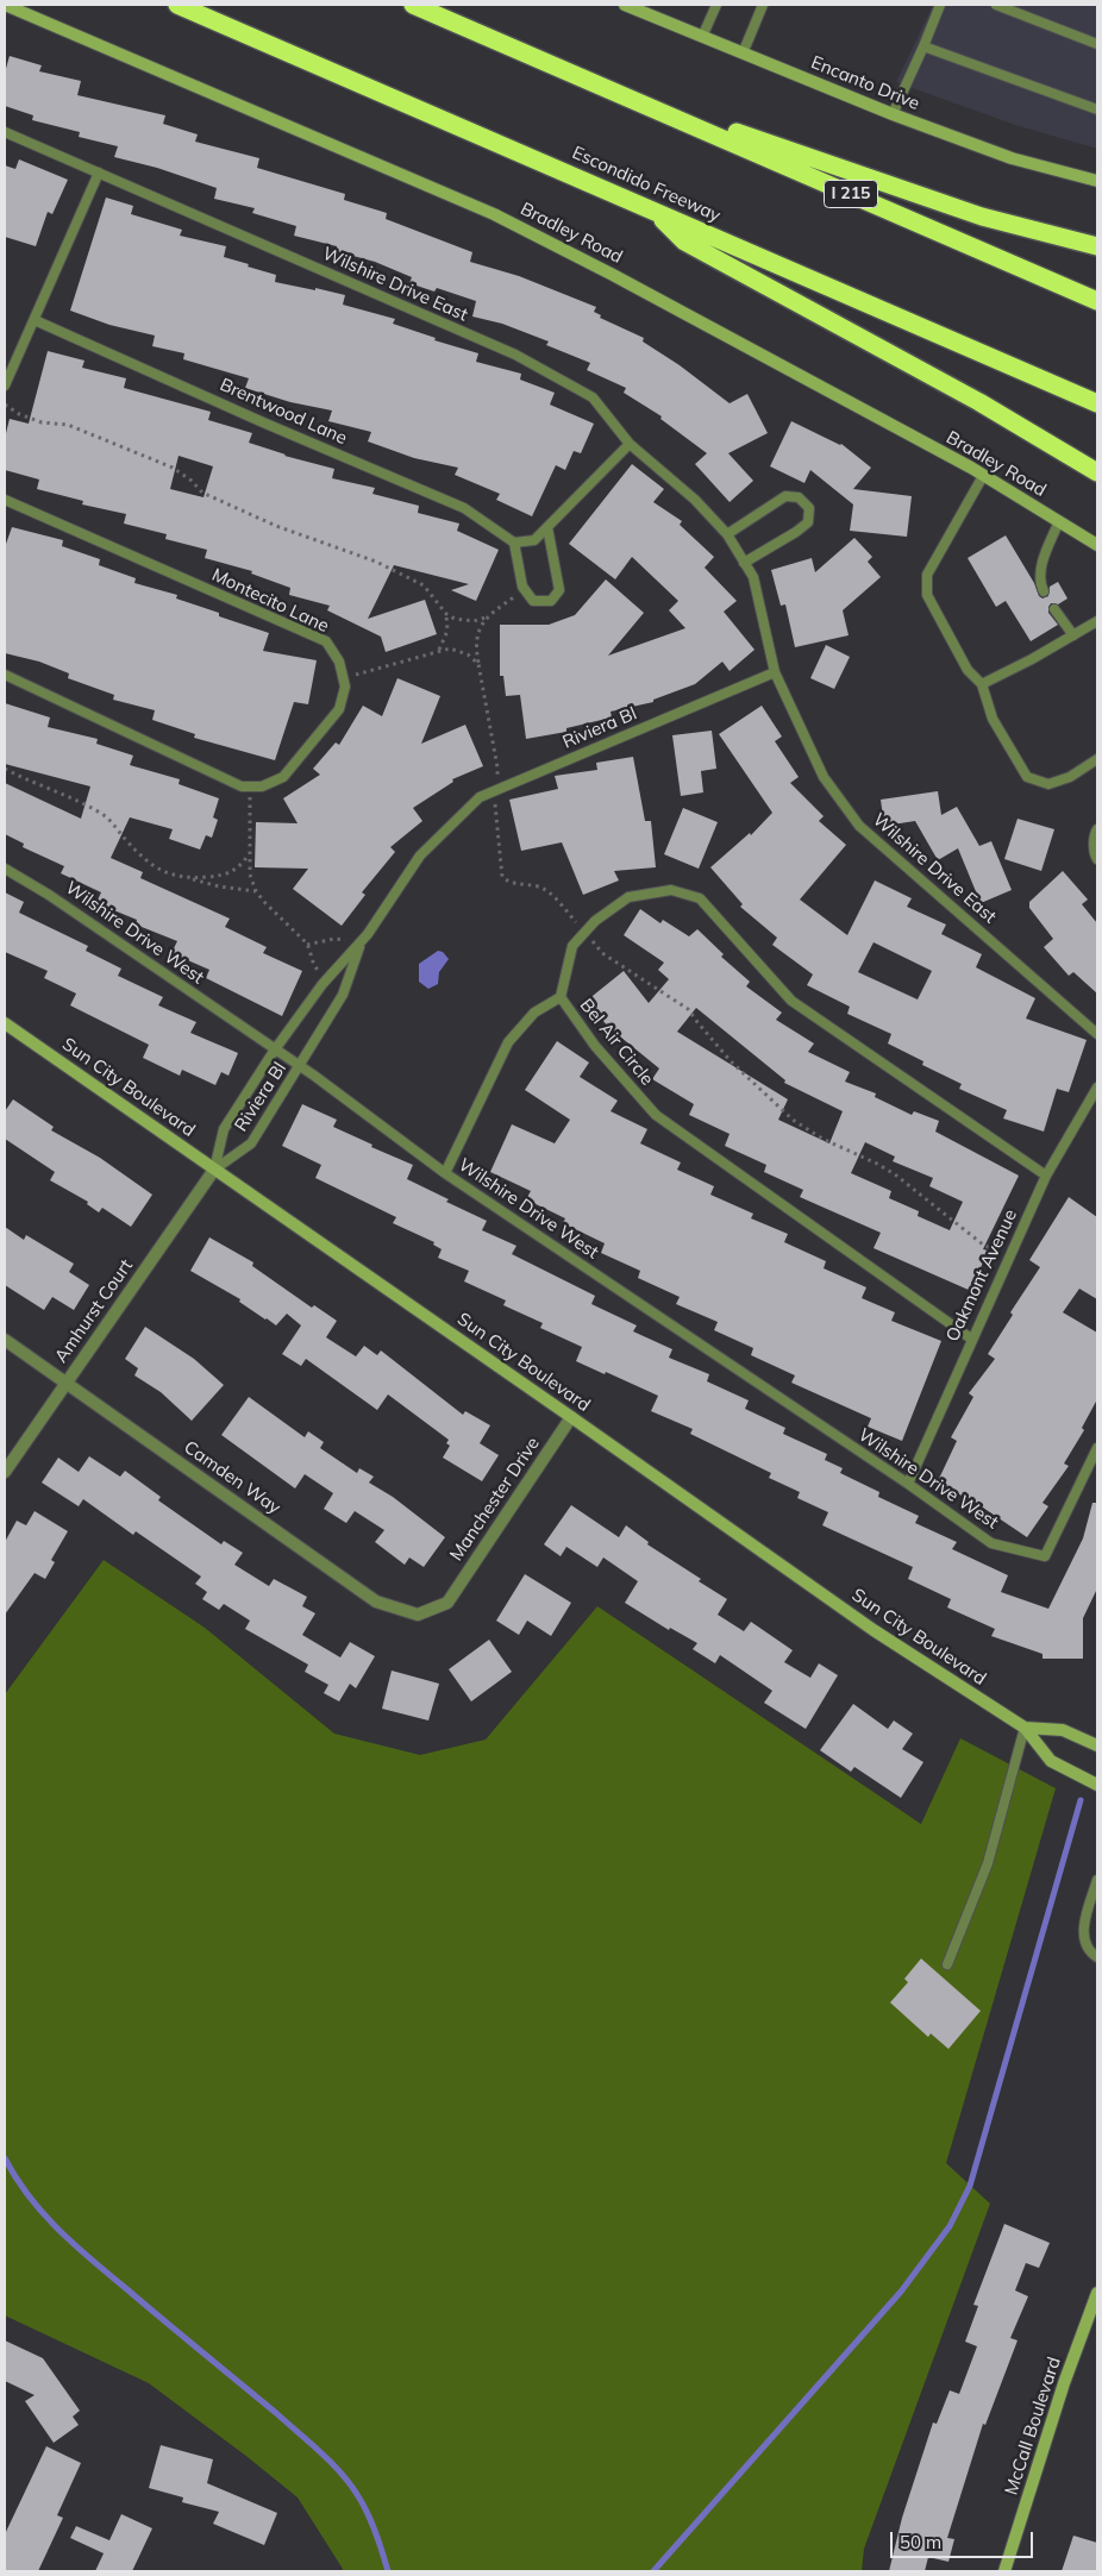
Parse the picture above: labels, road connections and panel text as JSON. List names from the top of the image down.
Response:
{
  "streets": {
    "highway": ["Escondido Freeway", "I 215"],
    "street": [
      "Encanto Drive",
      "Bradley Road",
      "Sun City Boulevard",
      "Amhurst Court",
      "Camden Way",
      "Manchester Drive",
      "McCall Boulevard"
    ],
    "lane": [
      "Wilshire Drive East",
      "Brentwood Lane",
      "Montecito Lane",
      "Riviera Bl",
      "Wilshire Drive West",
      "Bel Air Circle",
      "Oakmont Avenue"
    ]
  },
  "crossings": [
    ["Wilshire Drive East", "Riviera Bl"],
    ["Riviera Bl", "Wilshire Drive West"],
    ["Riviera Bl", "Sun City Boulevard"],
    ["Riviera Bl", "Amhurst Court"],
    ["Wilshire Drive West", "Oakmont Avenue"],
    ["Bel Air Circle", "Oakmont Avenue"],
    ["Sun City Boulevard", "Amhurst Court"],
    ["Sun City Boulevard", "Manchester Drive"],
    ["Amhurst Court", "Camden Way"],
    ["Camden Way", "Manchester Drive"]
  ],
  "scale_bar": "50 m"
}
